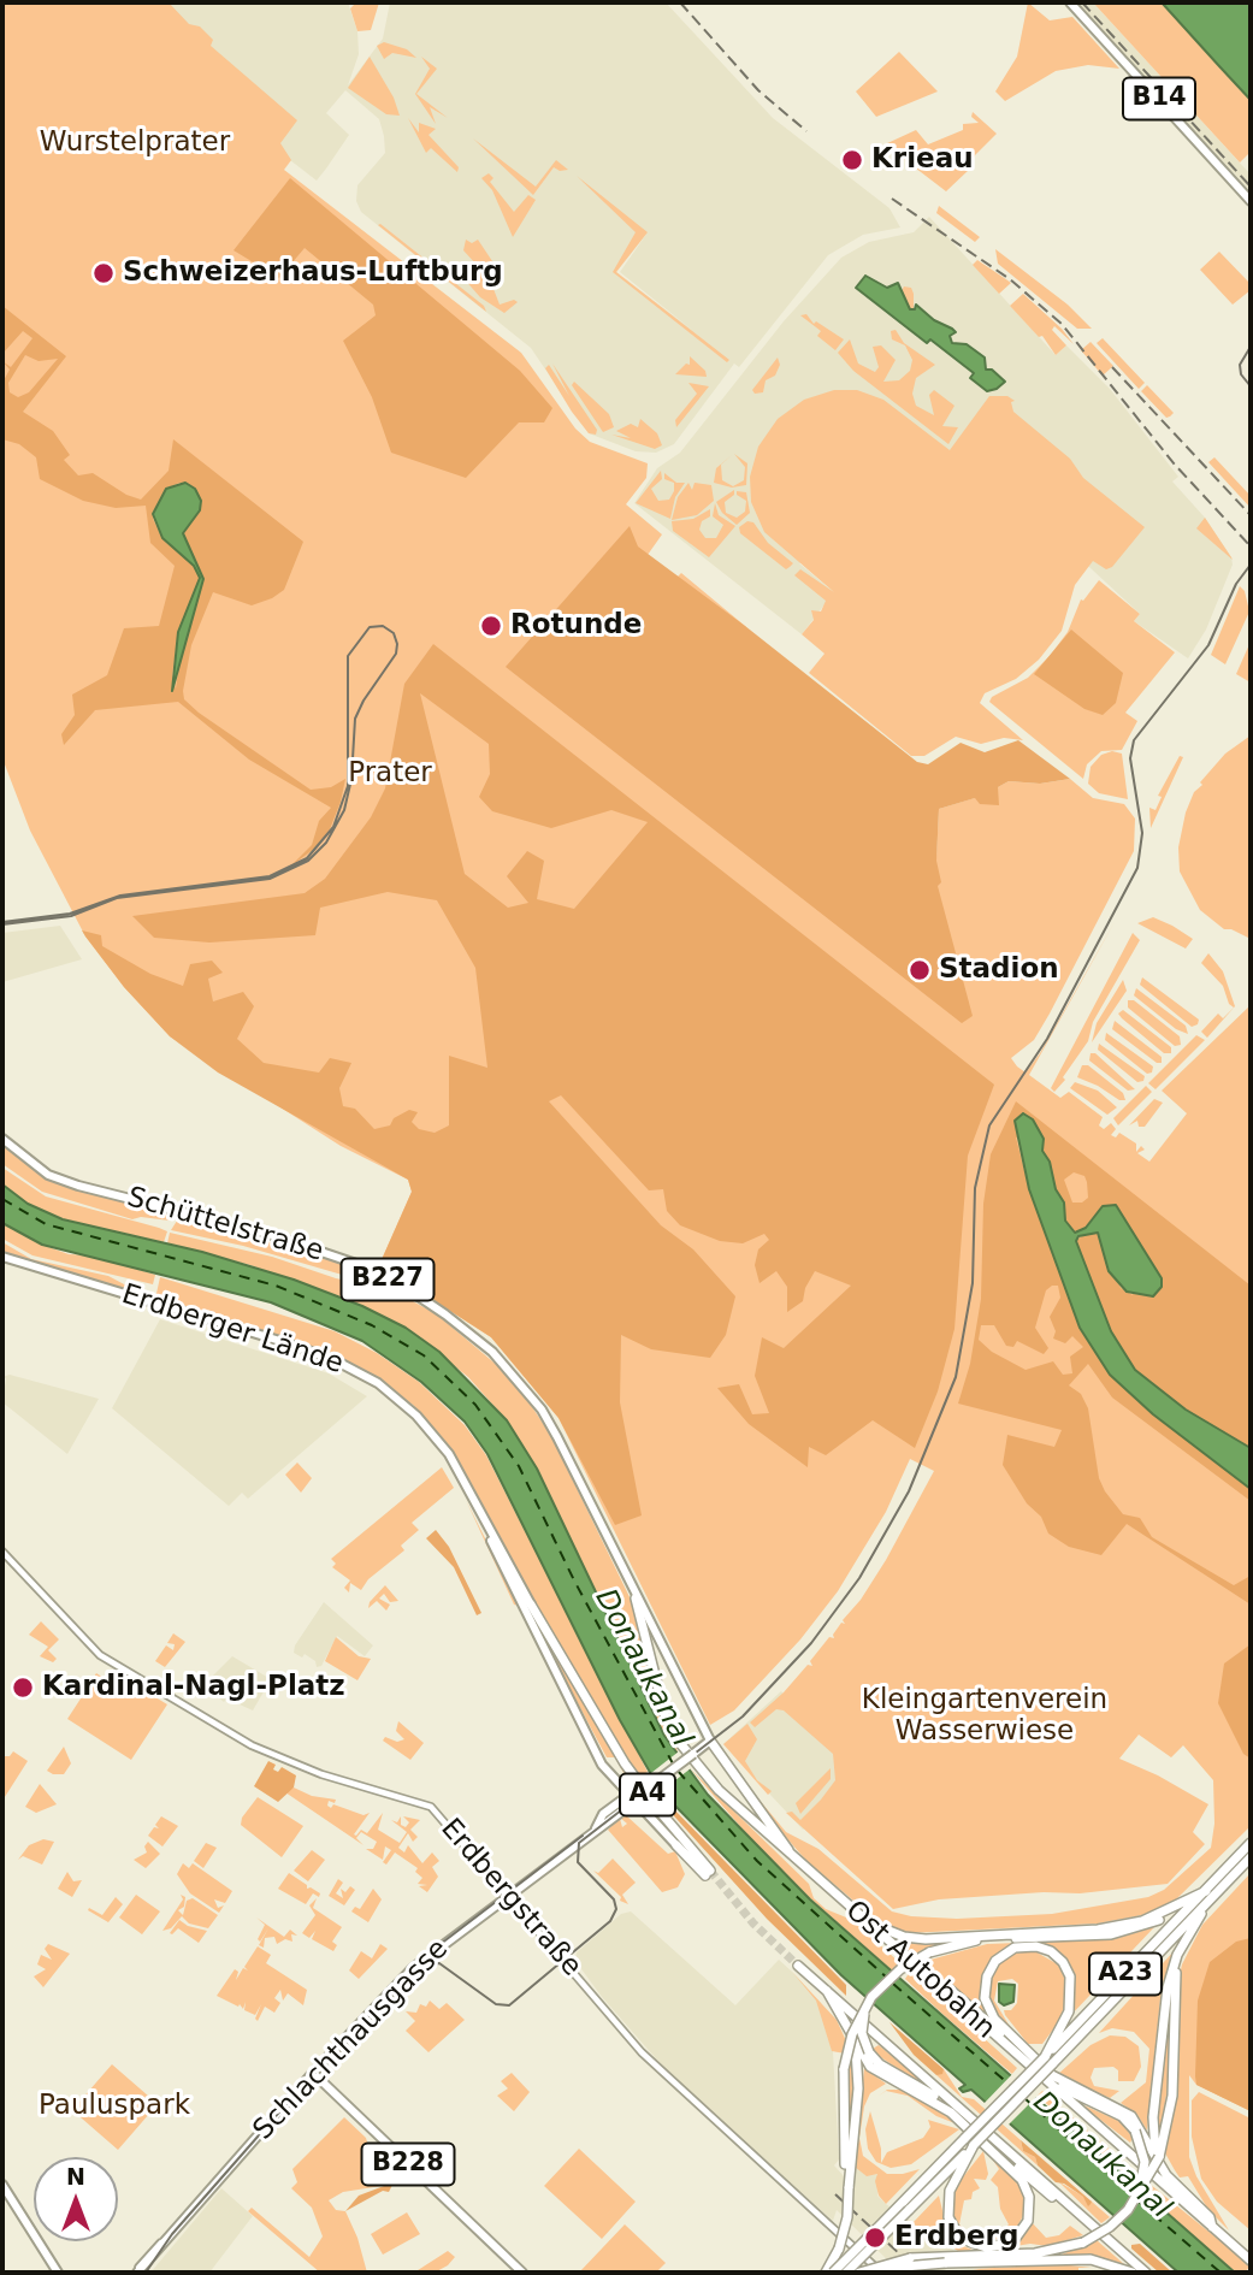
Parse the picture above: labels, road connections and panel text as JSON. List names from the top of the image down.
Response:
{
  "streets": {
    "highway": ["A4", "Ost Autobahn", "A23"],
    "main road": [
      "B14",
      "Schüttelstraße",
      "B227",
      "Erdberger Lände",
      "Schlachthausgasse",
      "B228"
    ],
    "street": ["Erdbergstraße"]
  },
  "crossings": [
    ["Schüttelstraße", "Ost Autobahn"],
    ["Schüttelstraße", "Schlachthausgasse"],
    ["Erdberger Lände", "A4"],
    ["Erdberger Lände", "Schlachthausgasse"],
    ["Erdbergstraße", "Schlachthausgasse"],
    ["Schlachthausgasse", "B228"]
  ],
  "water": ["Donaukanal"],
  "parks": [
    "Wurstelprater",
    "Prater",
    "Kleingartenverein Wasserwiese",
    "Pauluspark"
  ],
  "places": [
    "Krieau",
    "Schweizerhaus-Luftburg",
    "Rotunde",
    "Stadion",
    "Kardinal-Nagl-Platz",
    "Erdberg"
  ],
  "north": "top"
}
